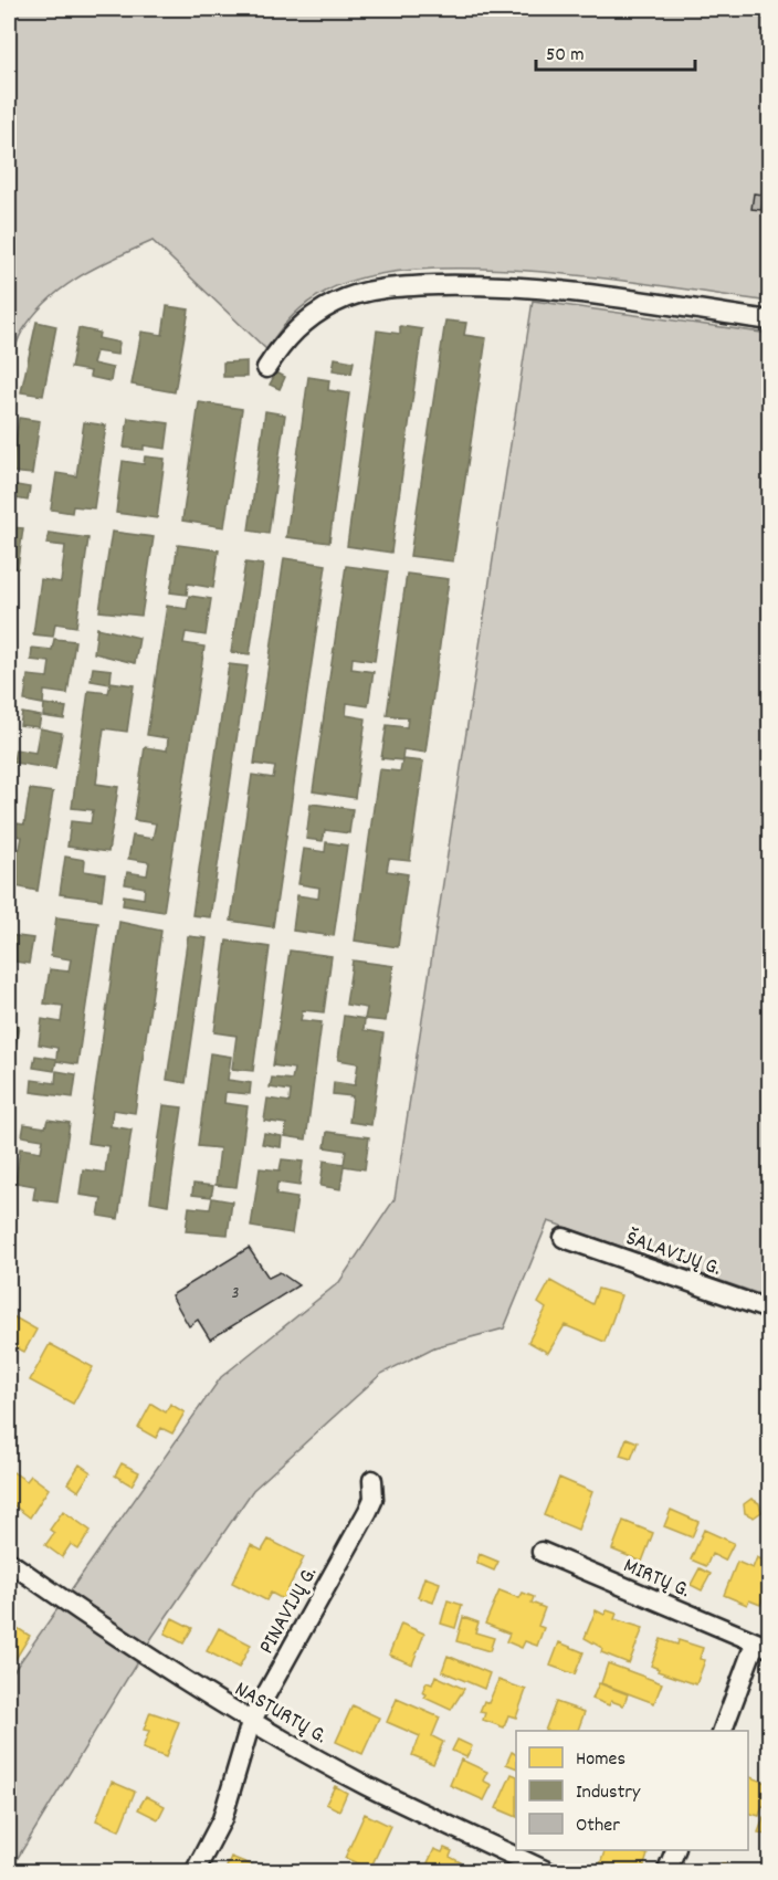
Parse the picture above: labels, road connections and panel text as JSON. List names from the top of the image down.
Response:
{
  "streets": {
    "street": [
      "ŠALAVIJŲ G.",
      "MIRTŲ G.",
      "PINAVIJŲ G.",
      "NASTURTŲ G."
    ]
  },
  "crossings": [
    ["PINAVIJŲ G.", "NASTURTŲ G."]
  ],
  "house_numbers": ["3"],
  "legend": ["Homes", "Industry", "Other"],
  "scale_bar": "50 m"
}
